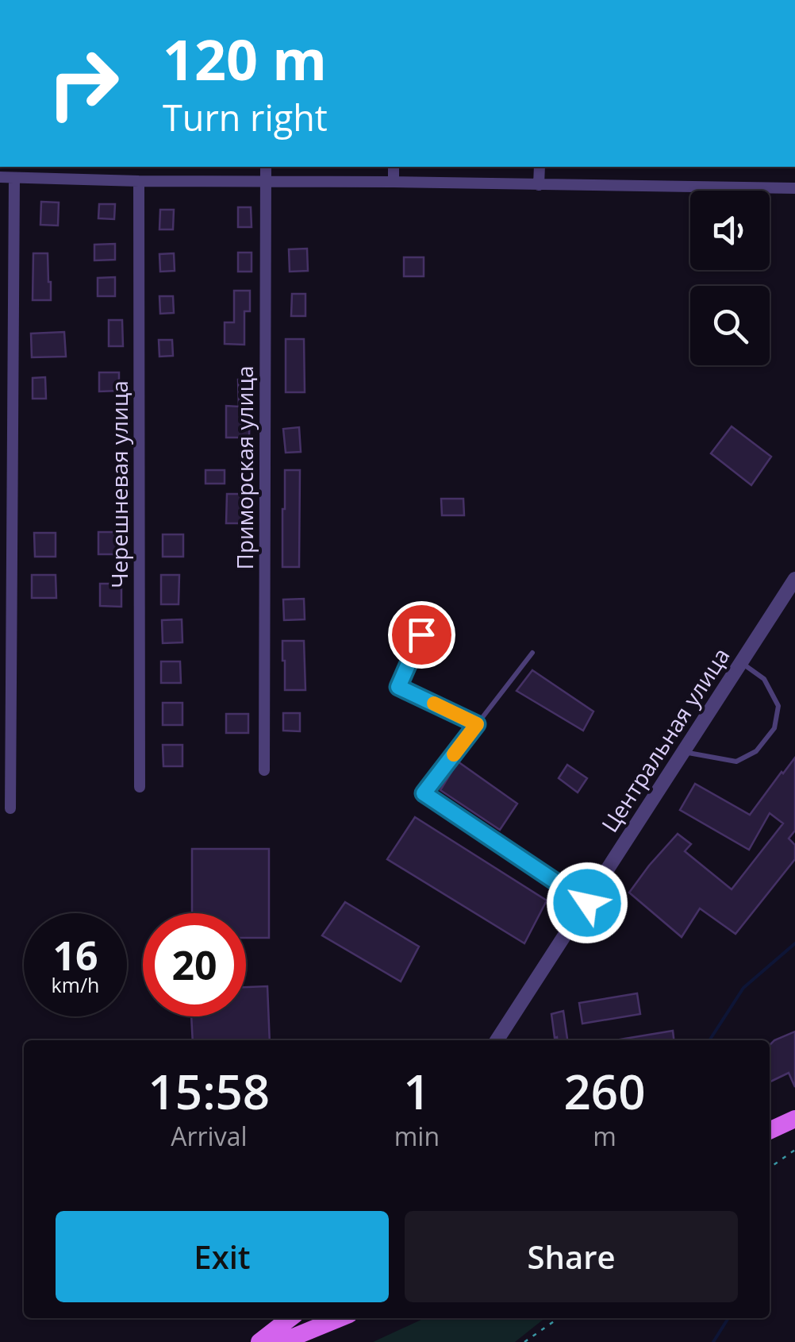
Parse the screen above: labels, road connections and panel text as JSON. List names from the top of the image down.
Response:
{
  "streets": {
    "street": ["Приморская улица", "Черешневая улица", "Центральная улица"]
  },
  "page": {
    "turn": ["120 m", "Turn right"],
    "speed": "16 km/h",
    "limit": "20",
    "eta": [
      "15:58",
      "Arrival",
      "1",
      "min",
      "260",
      "m"
    ],
    "buttons": ["Exit", "Share"]
  }
}
